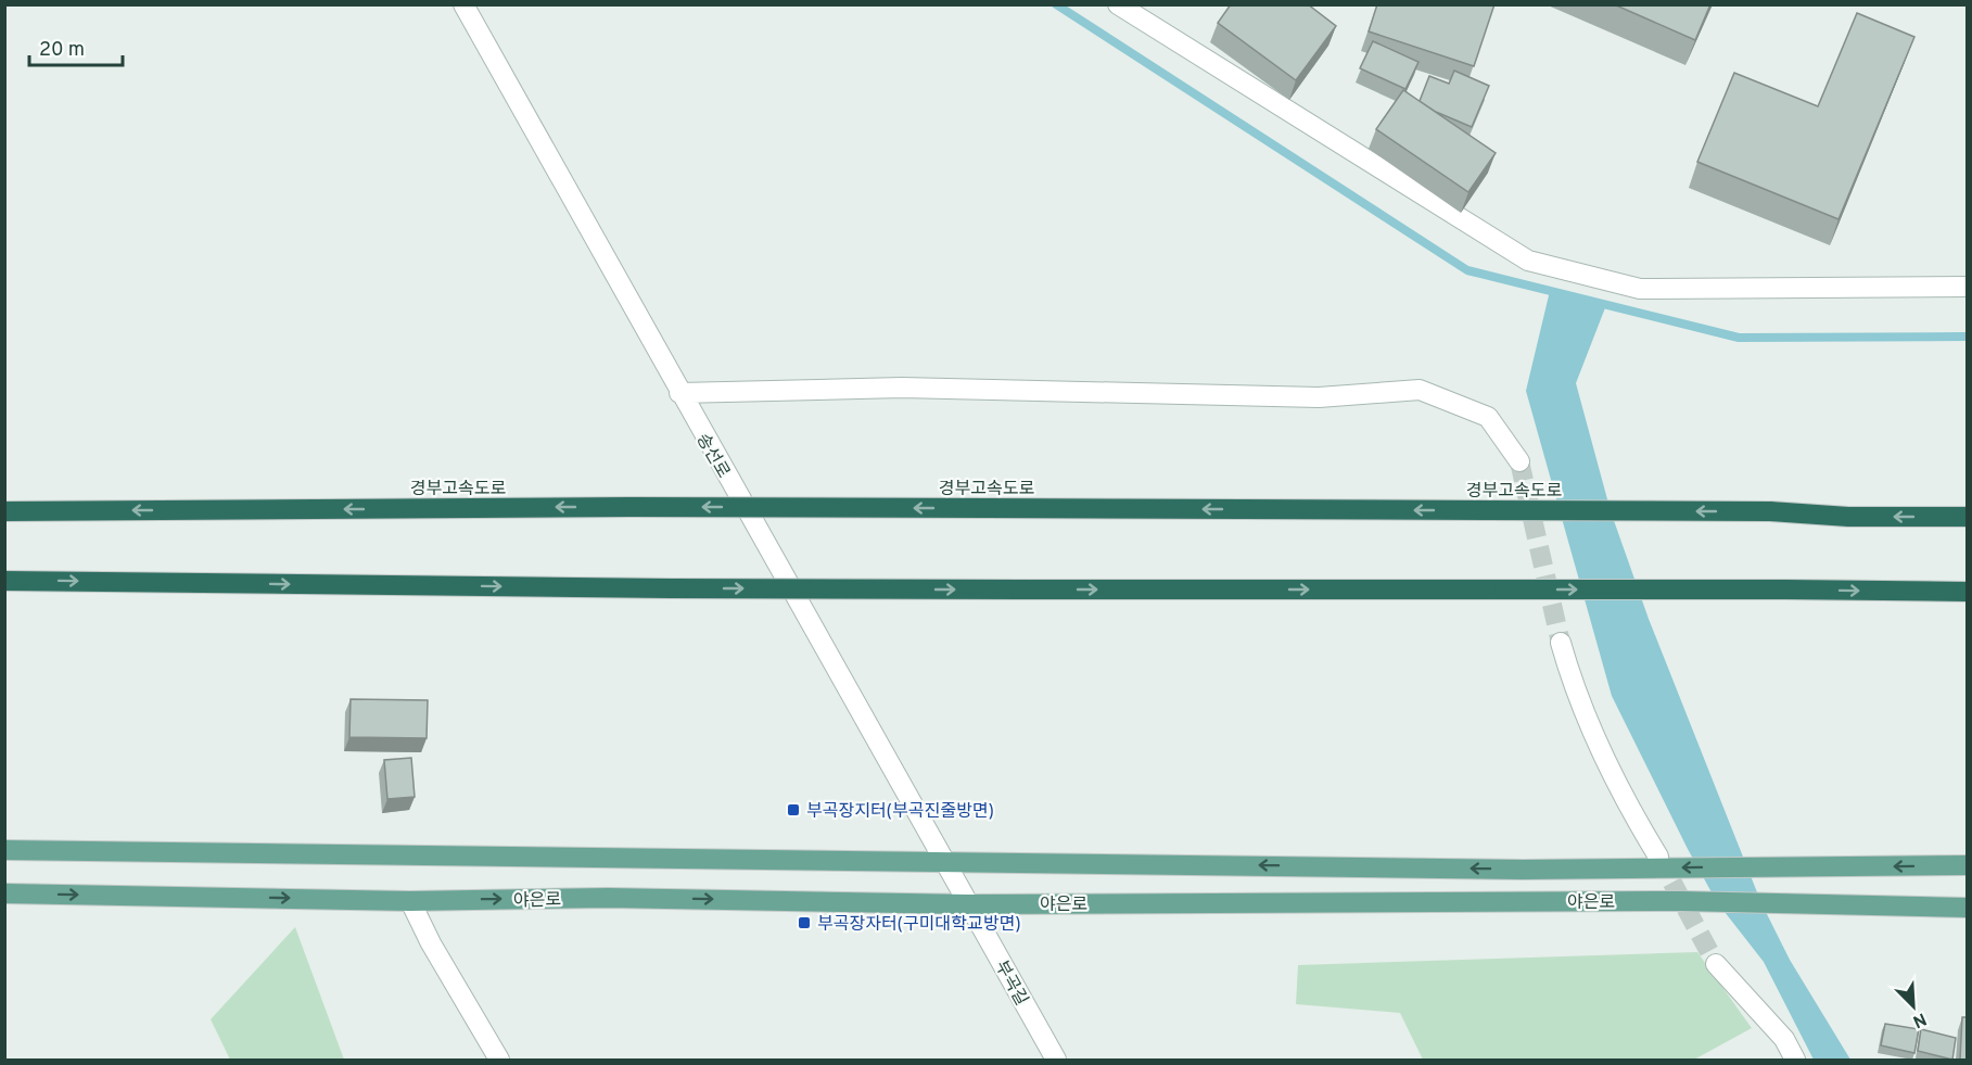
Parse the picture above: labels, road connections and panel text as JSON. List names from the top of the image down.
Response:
{
  "streets": {
    "highway": ["경부고속도로"],
    "main road": ["야은로"],
    "street": ["송선로", "부곡길"]
  },
  "crossings": [
    ["송선로", "야은로"],
    ["송선로", "부곡길"],
    ["야은로", "부곡길"]
  ],
  "places": {
    "transit": ["부곡장지터(부곡진줄방면)", "부곡장자터(구미대학교방면)"]
  },
  "scale_bar": "20 m",
  "north": "bottom right"
}
